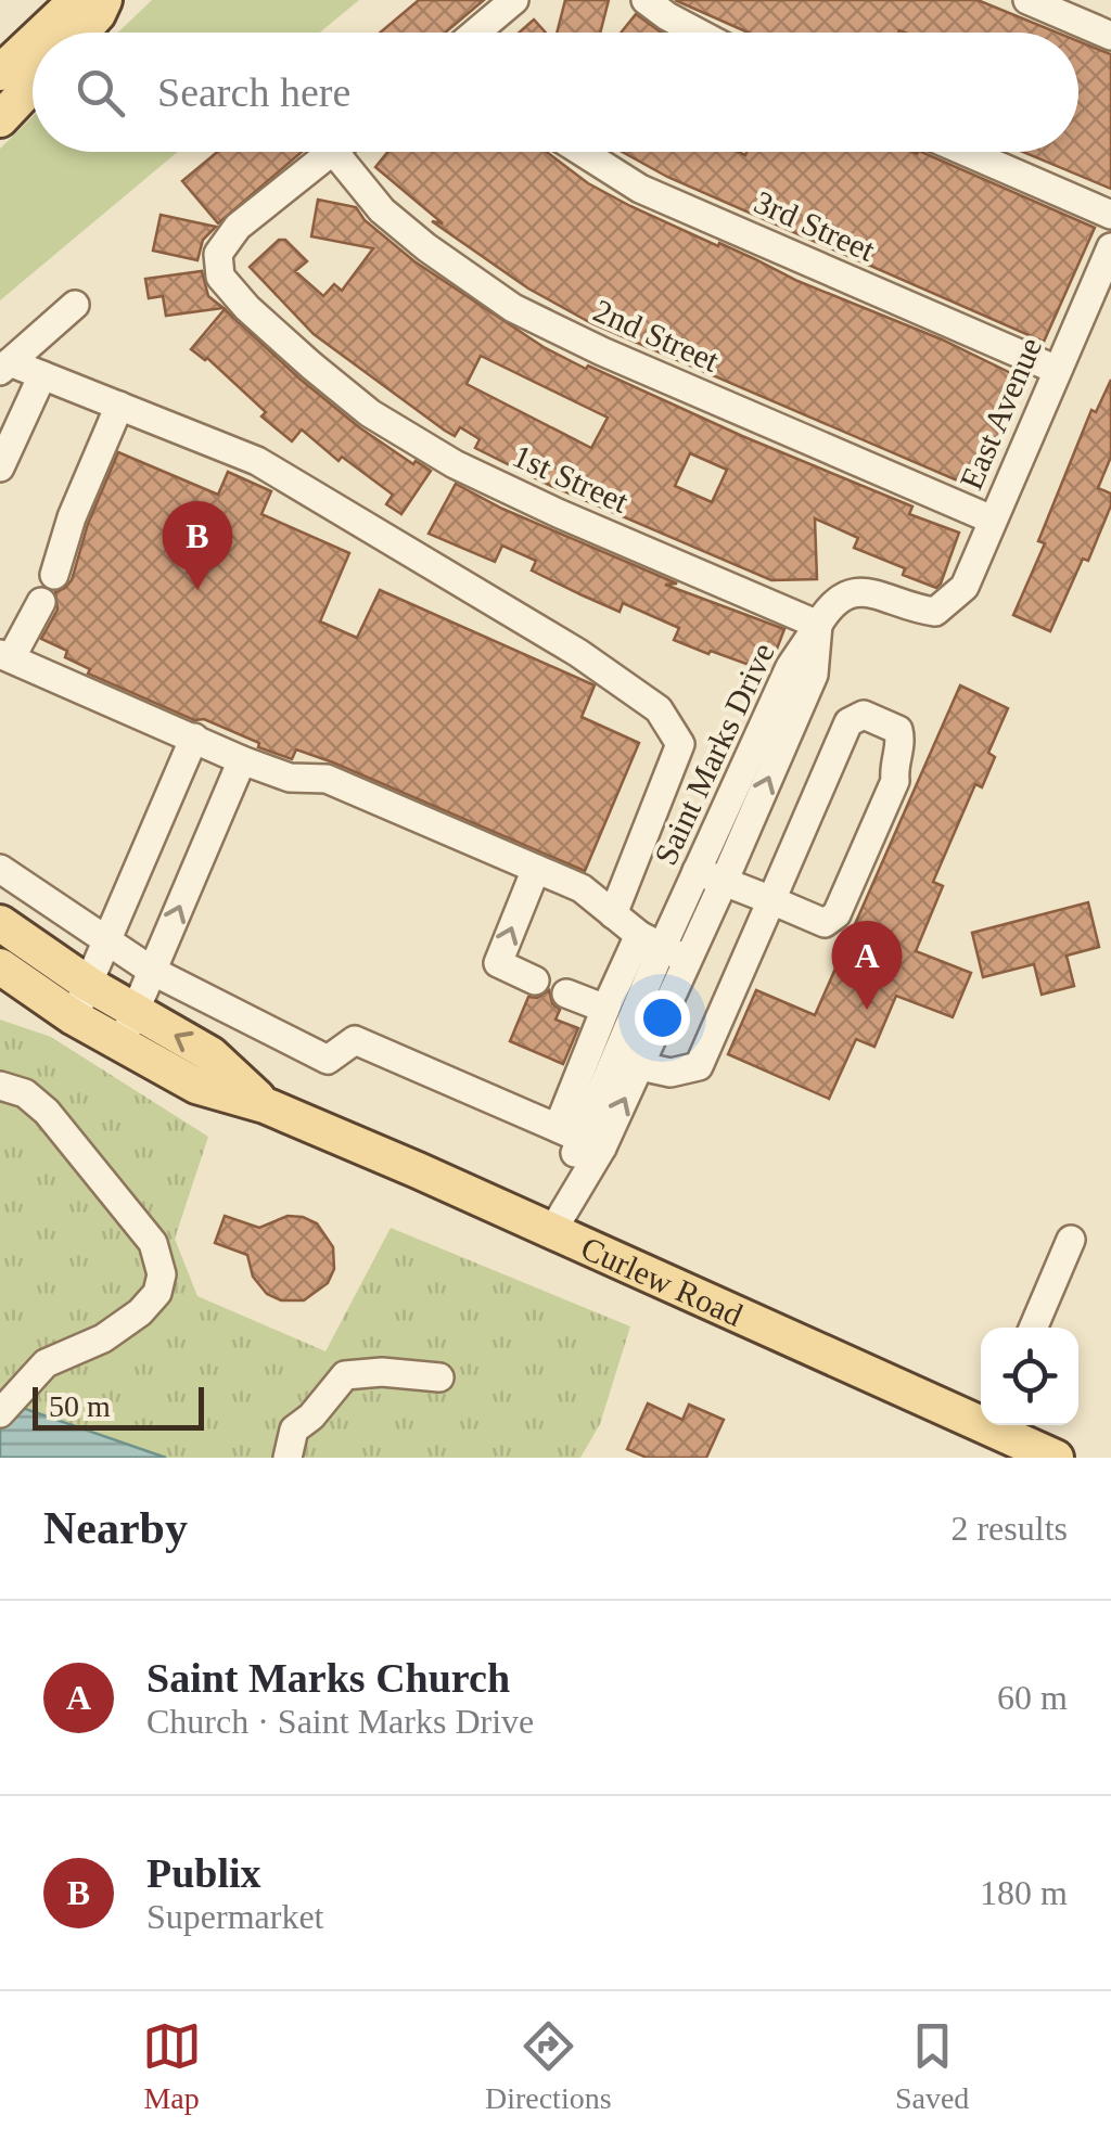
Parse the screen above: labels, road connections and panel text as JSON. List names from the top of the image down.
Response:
{
  "streets": {
    "main road": ["Curlew Road"],
    "street": [
      "3rd Street",
      "2nd Street",
      "East Avenue",
      "1st Street",
      "Saint Marks Drive"
    ]
  },
  "crossings": [
    ["3rd Street", "East Avenue"],
    ["2nd Street", "East Avenue"],
    ["2nd Street", "1st Street"],
    ["East Avenue", "1st Street"],
    ["East Avenue", "Saint Marks Drive"],
    ["1st Street", "Saint Marks Drive"],
    ["Saint Marks Drive", "Curlew Road"]
  ],
  "scale_bar": "50 m",
  "page": {
    "search": "Search here",
    "pins": ["B", "A"],
    "scale": "50 m",
    "heading": ["Nearby", "2 results"],
    "list": [
      {
        "mark": "A",
        "name": "Saint Marks Church",
        "note": "Church · Saint Marks Drive",
        "value": "60 m"
      },
      {
        "mark": "B",
        "name": "Publix",
        "note": "Supermarket",
        "value": "180 m"
      }
    ],
    "nav": ["Map", "Directions", "Saved"]
  }
}
